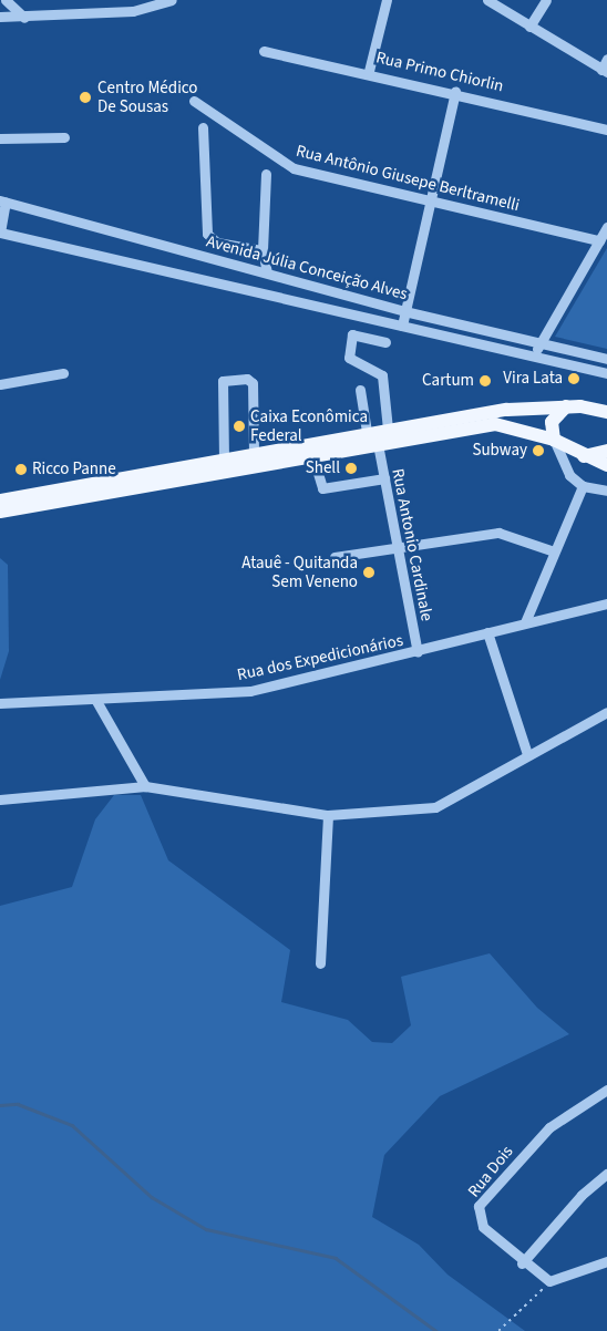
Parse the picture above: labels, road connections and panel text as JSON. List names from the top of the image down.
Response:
{
  "streets": {
    "street": [
      "Rua Primo Chiorlin",
      "Rua Antônio Giusepe Berltramelli",
      "Avenida Júlia Conceição Alves",
      "Rua Antonio Cardinale",
      "Rua dos Expedicionários",
      "Rua Dois"
    ]
  },
  "crossings": [
    ["Rua Antonio Cardinale", "Rua dos Expedicionários"]
  ],
  "places": [
    "Centro Médico De Sousas",
    "Vira Lata",
    "Cartum",
    "Caixa Econômica Federal",
    "Subway",
    "Shell",
    "Ricco Panne",
    "Atauê - Quitanda Sem Veneno"
  ]
}
